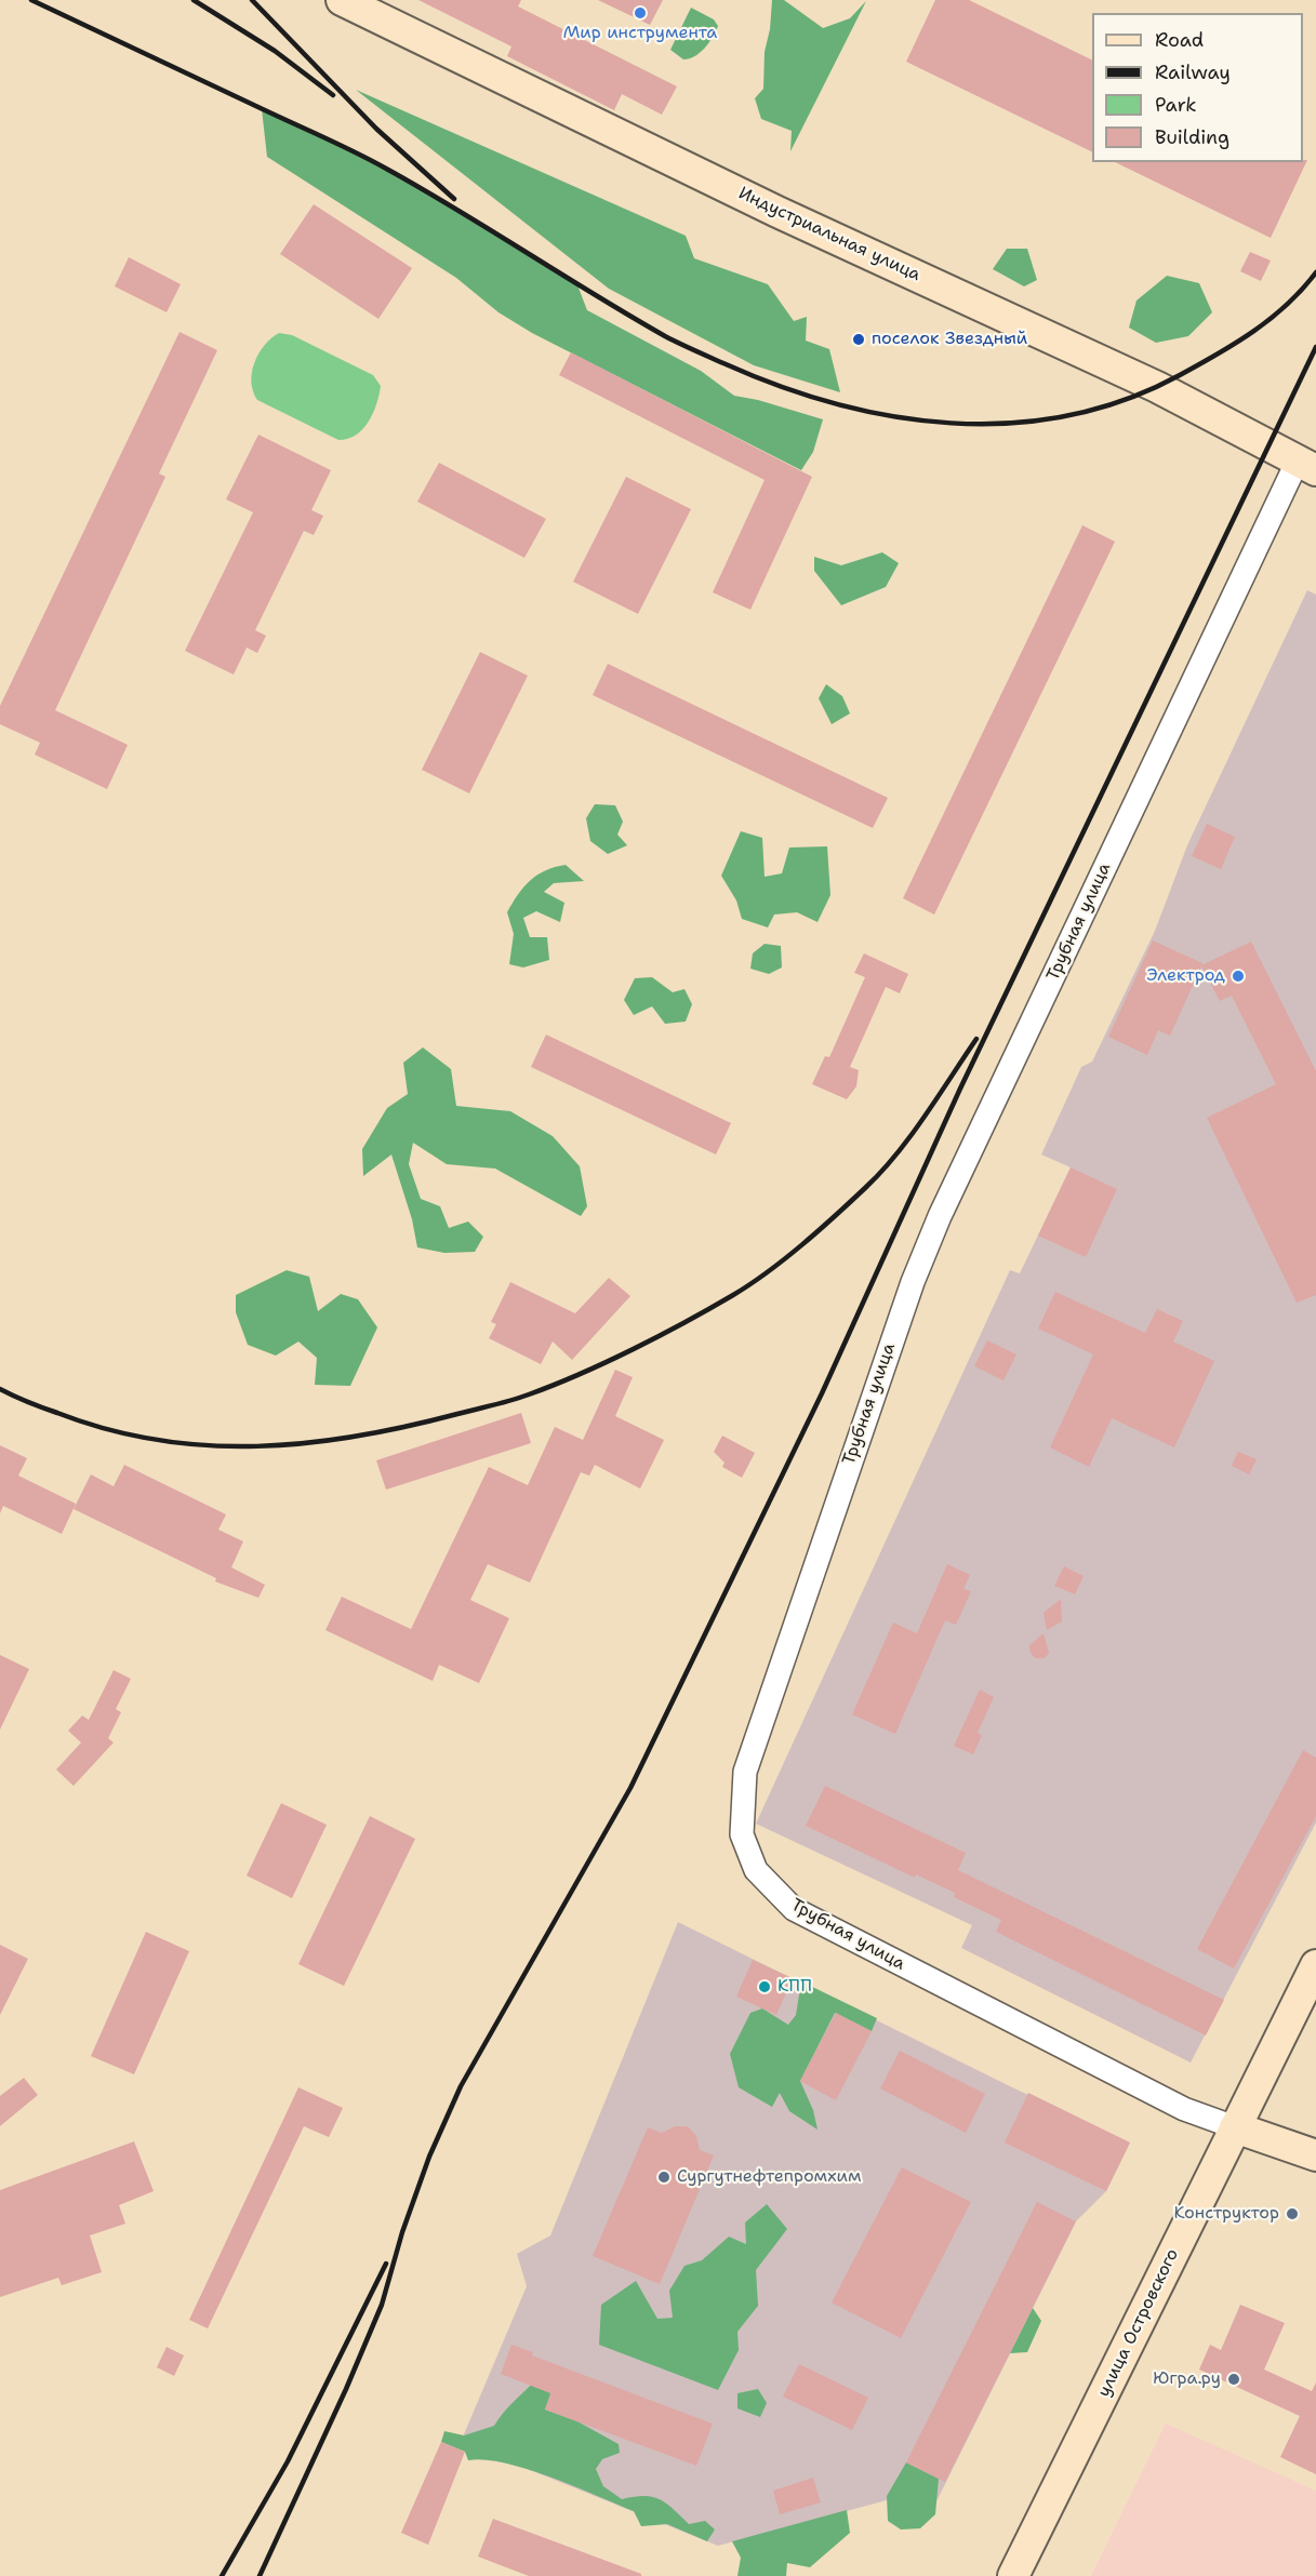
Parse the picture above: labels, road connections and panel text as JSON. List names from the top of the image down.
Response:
{
  "streets": {
    "main road": ["Индустриальная улица", "улица Островского"],
    "street": ["Трубная улица"]
  },
  "crossings": [
    ["Индустриальная улица", "Трубная улица"],
    ["Трубная улица", "улица Островского"]
  ],
  "places": [
    "Мир инструмента",
    "поселок Звездный",
    "Электрод",
    "КПП",
    "Сургутнефтепромхим",
    "Конструктор",
    "Югра.ру"
  ],
  "legend": [
    "Road",
    "Railway",
    "Park",
    "Building"
  ]
}
